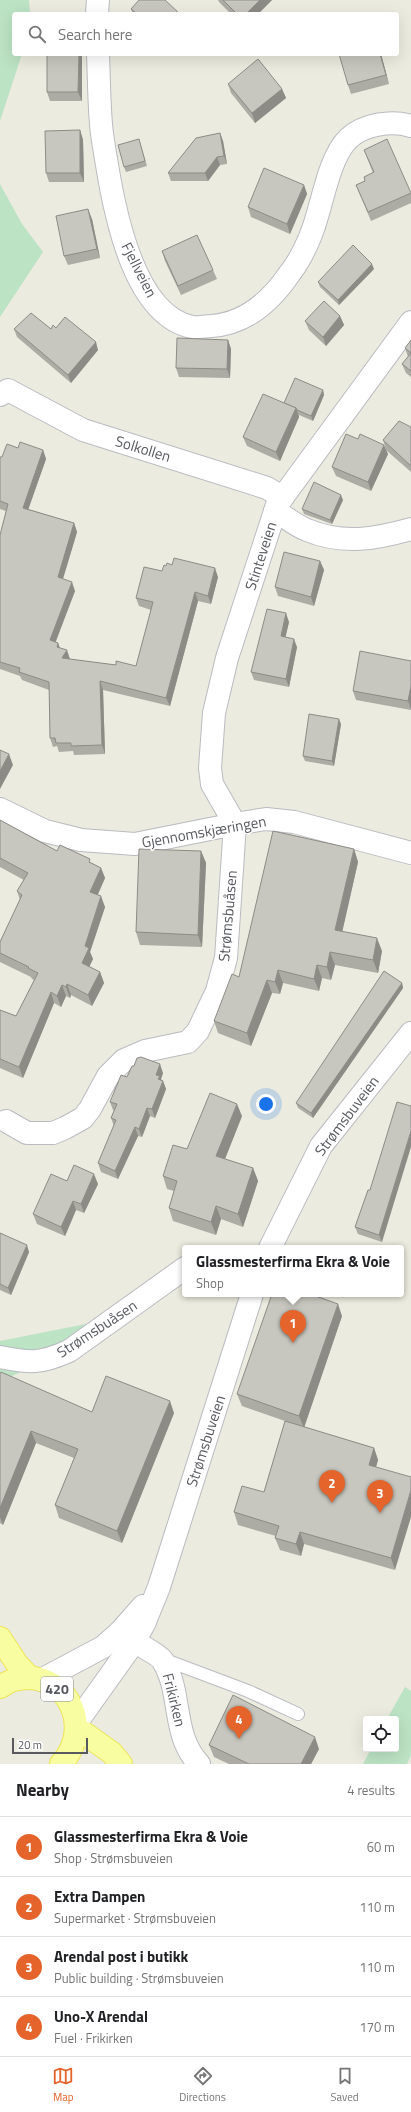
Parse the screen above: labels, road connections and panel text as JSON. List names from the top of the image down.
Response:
{
  "streets": {
    "main road": ["420"],
    "street": [
      "Fjellveien",
      "Solkollen",
      "Stinteveien",
      "Gjennomskjæringen",
      "Strømsbuåsen",
      "Strømsbuveien",
      "Frikirken"
    ]
  },
  "crossings": [
    ["Solkollen", "Stinteveien"],
    ["Stinteveien", "Gjennomskjæringen"],
    ["Stinteveien", "Strømsbuåsen"],
    ["Gjennomskjæringen", "Strømsbuåsen"],
    ["Strømsbuveien", "420"],
    ["Strømsbuveien", "Frikirken"]
  ],
  "scale_bar": "20 m",
  "page": {
    "search": "Search here",
    "popup": ["Glassmesterfirma Ekra & Voie", "Shop"],
    "pins": [
      "1",
      "2",
      "3",
      "4"
    ],
    "scale": "20 m",
    "heading": ["Nearby", "4 results"],
    "list": [
      {
        "mark": "1",
        "name": "Glassmesterfirma Ekra & Voie",
        "note": "Shop · Strømsbuveien",
        "value": "60 m"
      },
      {
        "mark": "2",
        "name": "Extra Dampen",
        "note": "Supermarket · Strømsbuveien",
        "value": "110 m"
      },
      {
        "mark": "3",
        "name": "Arendal post i butikk",
        "note": "Public building · Strømsbuveien",
        "value": "110 m"
      },
      {
        "mark": "4",
        "name": "Uno-X Arendal",
        "note": "Fuel · Frikirken",
        "value": "170 m"
      }
    ],
    "nav": ["Map", "Directions", "Saved"]
  }
}
